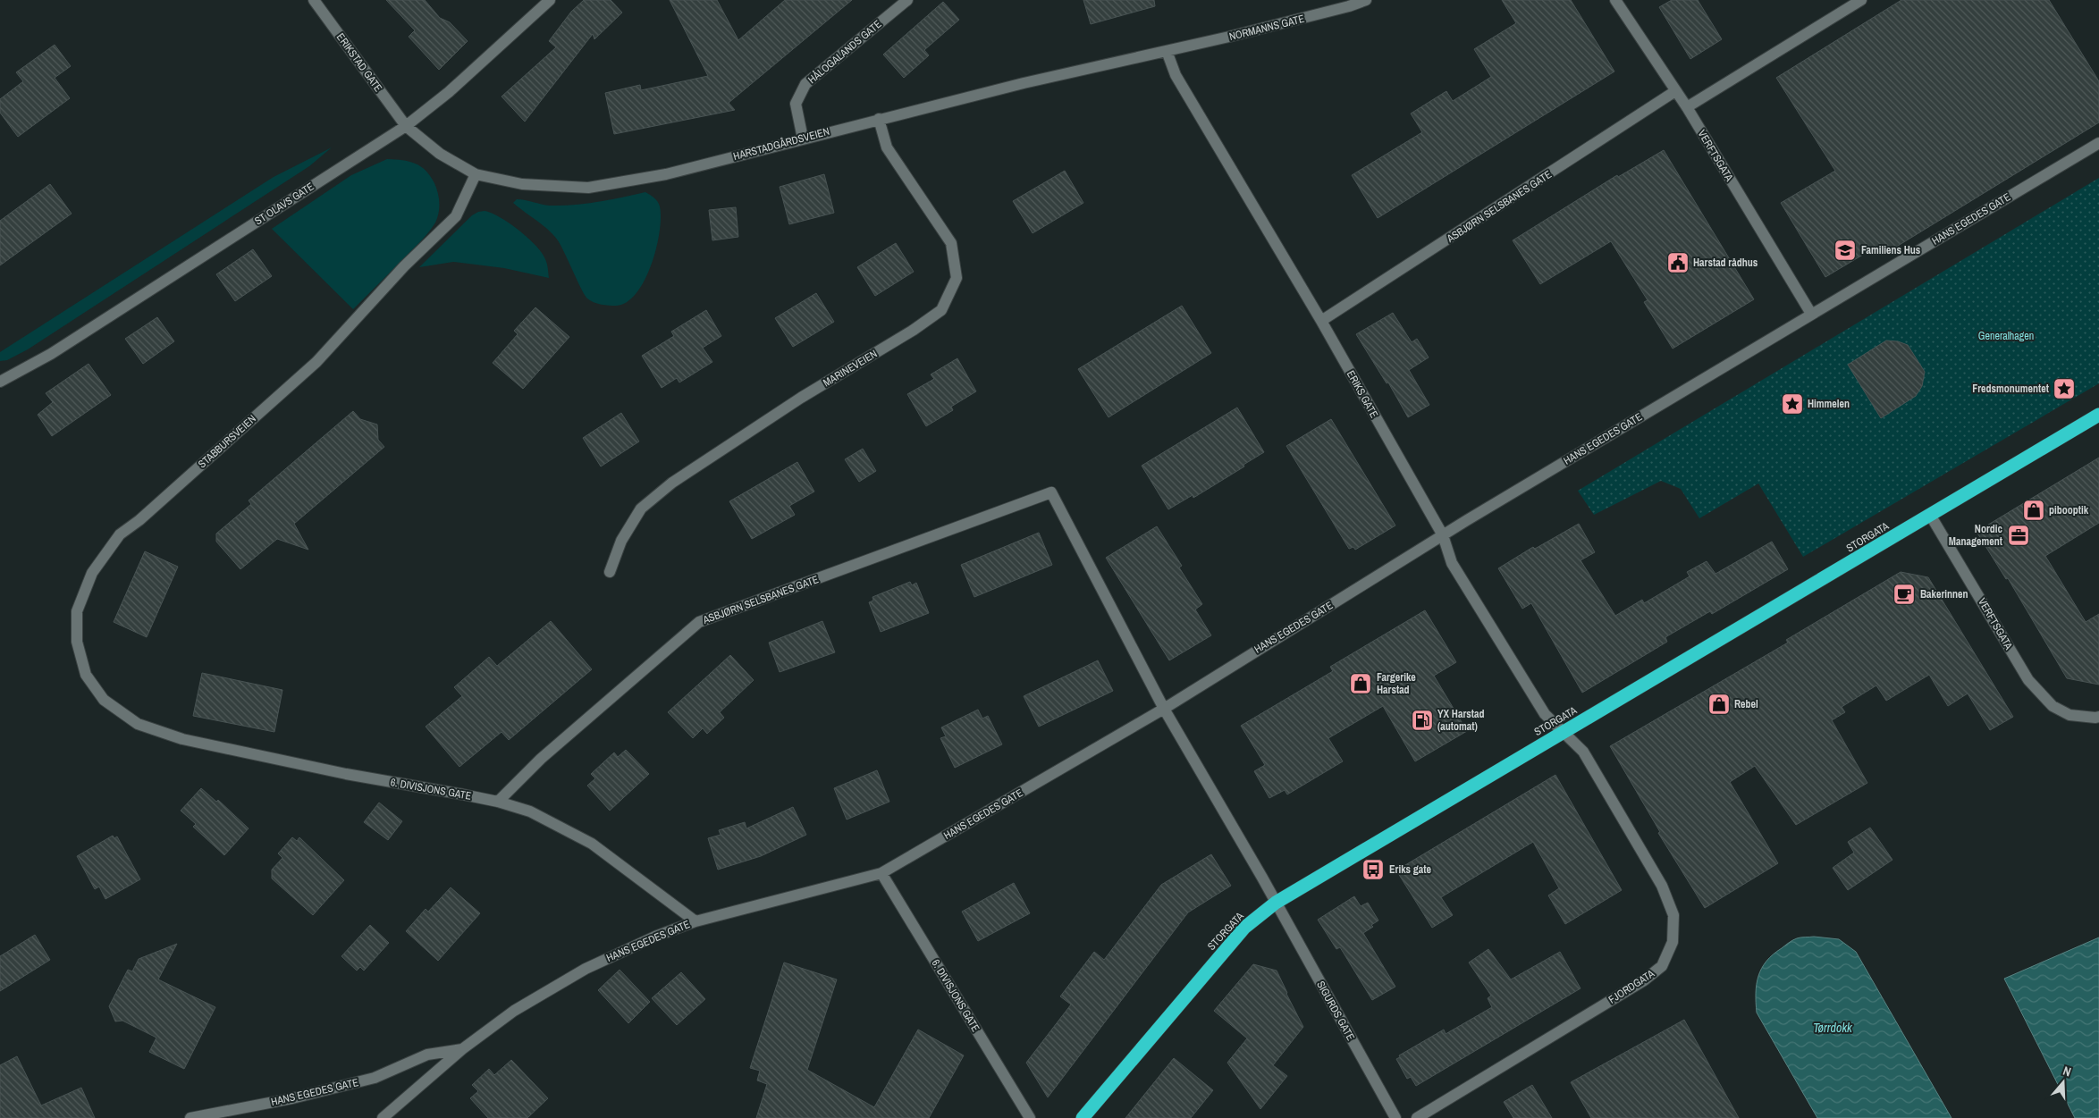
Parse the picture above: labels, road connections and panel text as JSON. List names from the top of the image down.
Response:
{
  "streets": {
    "highway": ["STORGATA"],
    "street": [
      "NORMANNS GATE",
      "HÅLOGALANDS GATE",
      "ERIKSTAD GATE",
      "HARSTADGÅRDSVEIEN",
      "VERFTSGATA",
      "ST OLAVS GATE",
      "ASBJØRN SELSBANES GATE",
      "HANS EGEDES GATE",
      "MARINEVEIEN",
      "ERIKS GATE",
      "STABBURSVEIEN",
      "6. DIVISJONS GATE",
      "FJORDGATA",
      "SIGURDS GATE"
    ]
  },
  "crossings": [
    ["NORMANNS GATE", "HARSTADGÅRDSVEIEN"],
    ["NORMANNS GATE", "ERIKS GATE"],
    ["HÅLOGALANDS GATE", "HARSTADGÅRDSVEIEN"],
    ["ERIKSTAD GATE", "HARSTADGÅRDSVEIEN"],
    ["ERIKSTAD GATE", "ST OLAVS GATE"],
    ["HARSTADGÅRDSVEIEN", "ST OLAVS GATE"],
    ["HARSTADGÅRDSVEIEN", "MARINEVEIEN"],
    ["HARSTADGÅRDSVEIEN", "ERIKS GATE"],
    ["HARSTADGÅRDSVEIEN", "STABBURSVEIEN"],
    ["VERFTSGATA", "ASBJØRN SELSBANES GATE"],
    ["VERFTSGATA", "HANS EGEDES GATE"],
    ["VERFTSGATA", "STORGATA"],
    ["ASBJØRN SELSBANES GATE", "ERIKS GATE"],
    ["ASBJØRN SELSBANES GATE", "6. DIVISJONS GATE"],
    ["ASBJØRN SELSBANES GATE", "SIGURDS GATE"],
    ["HANS EGEDES GATE", "ERIKS GATE"],
    ["HANS EGEDES GATE", "6. DIVISJONS GATE"],
    ["HANS EGEDES GATE", "SIGURDS GATE"],
    ["ERIKS GATE", "STORGATA"],
    ["ERIKS GATE", "FJORDGATA"],
    ["STABBURSVEIEN", "6. DIVISJONS GATE"],
    ["STORGATA", "FJORDGATA"],
    ["STORGATA", "SIGURDS GATE"]
  ],
  "water": ["Tørrdokk"],
  "parks": ["Generalhagen"],
  "places": {
    "school or university": ["Familiens Hus"],
    "public building": ["Harstad rådhus"],
    "place": ["Fredsmonumentet", "Himmelen"],
    "shop": ["pibooptik", "Fargerike Harstad", "Rebel"],
    "office": ["Nordic Management"],
    "cafe": ["Bakerinnen"],
    "fuel station": ["YX Harstad (automat)"],
    "bus stop": ["Eriks gate"]
  },
  "north": "top"
}
